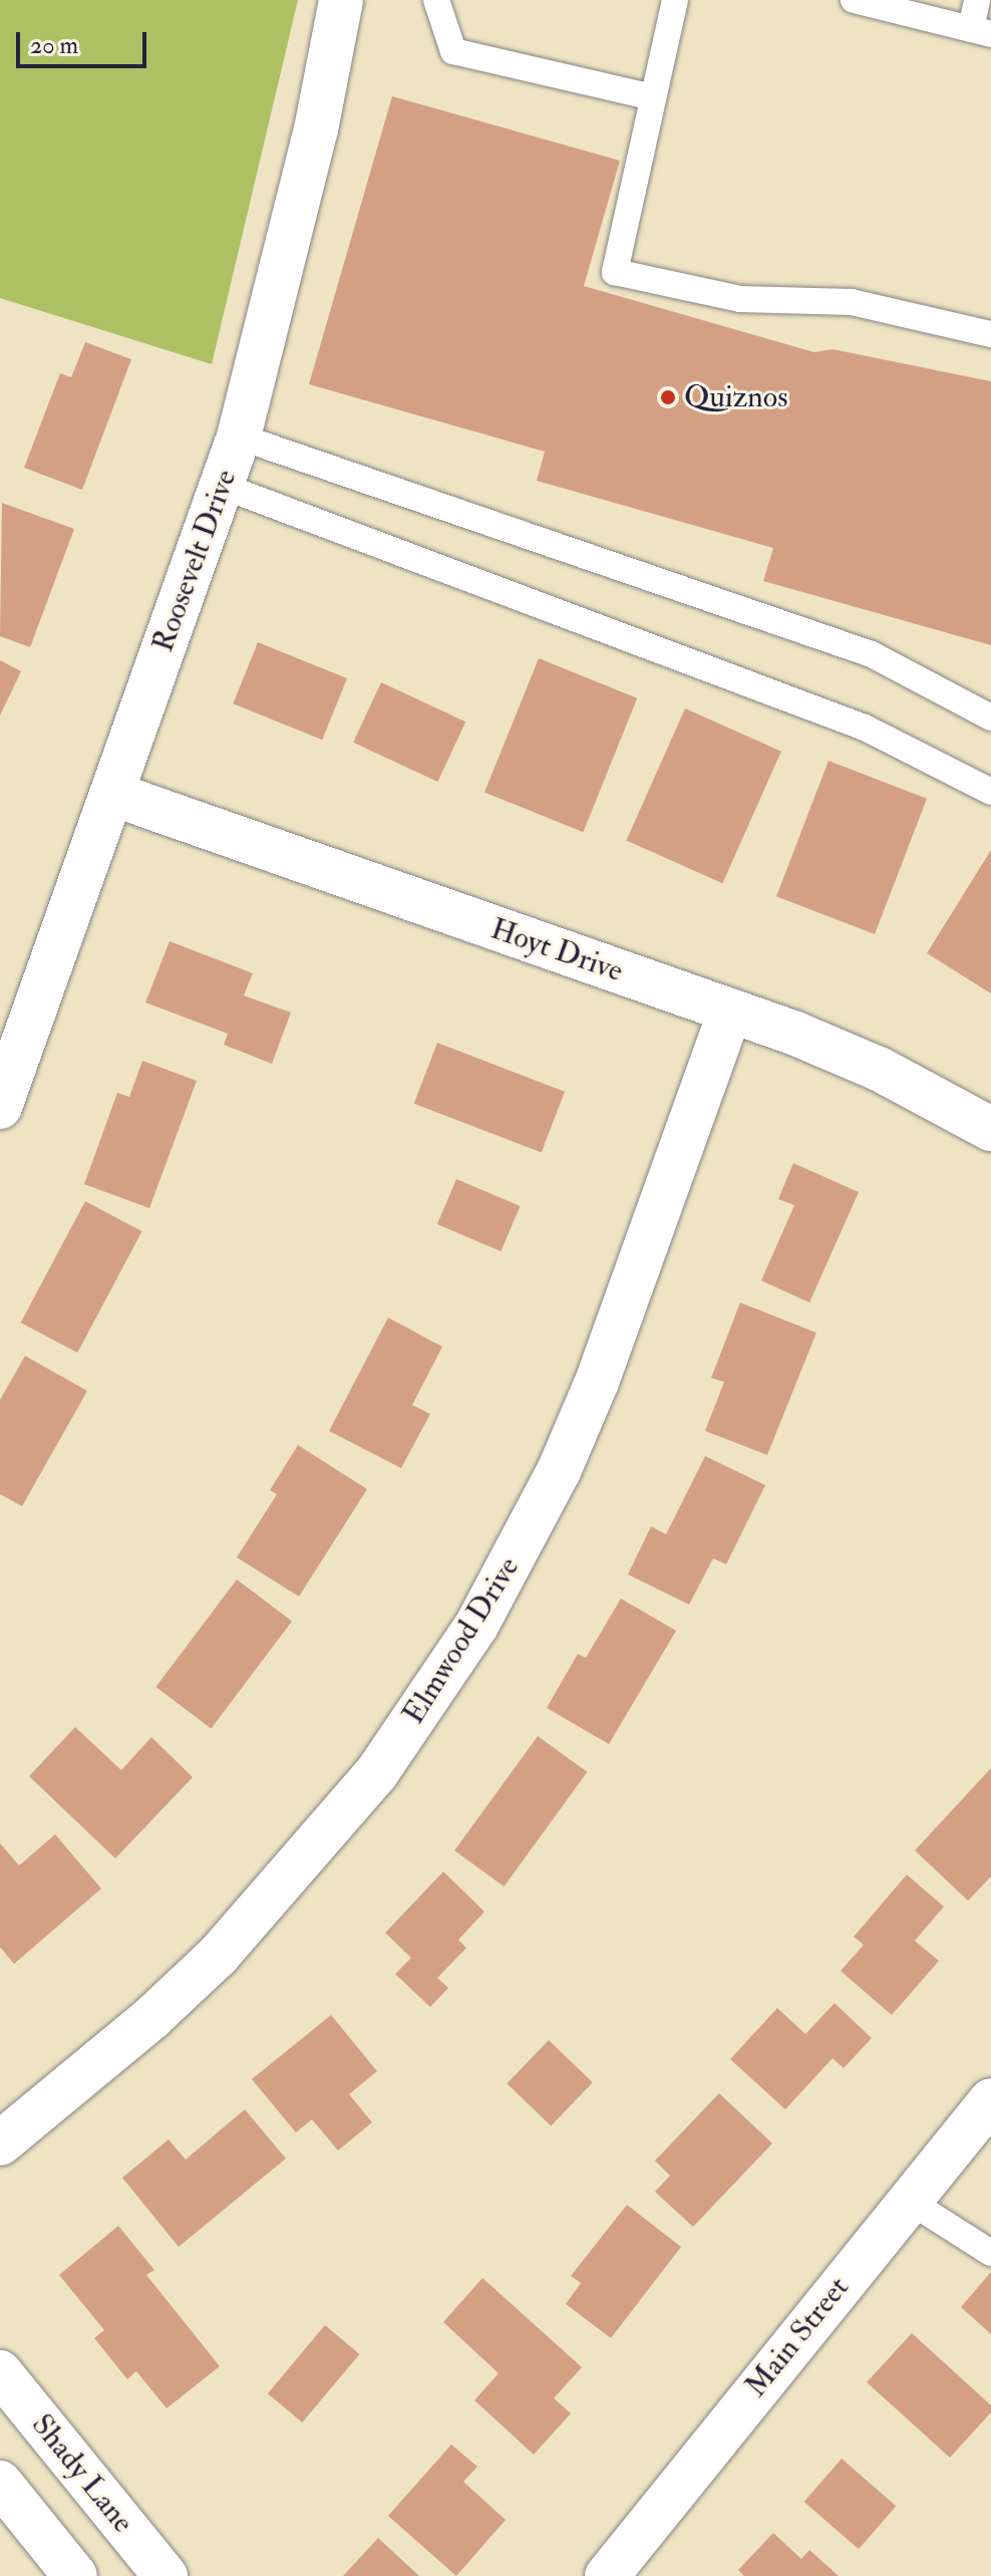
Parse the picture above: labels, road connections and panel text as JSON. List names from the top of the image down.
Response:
{
  "streets": {
    "street": [
      "Roosevelt Drive",
      "Hoyt Drive",
      "Elmwood Drive",
      "Main Street",
      "Shady Lane"
    ]
  },
  "crossings": [
    ["Roosevelt Drive", "Hoyt Drive"],
    ["Hoyt Drive", "Elmwood Drive"]
  ],
  "places": ["Quiznos"],
  "scale_bar": "20 m"
}
